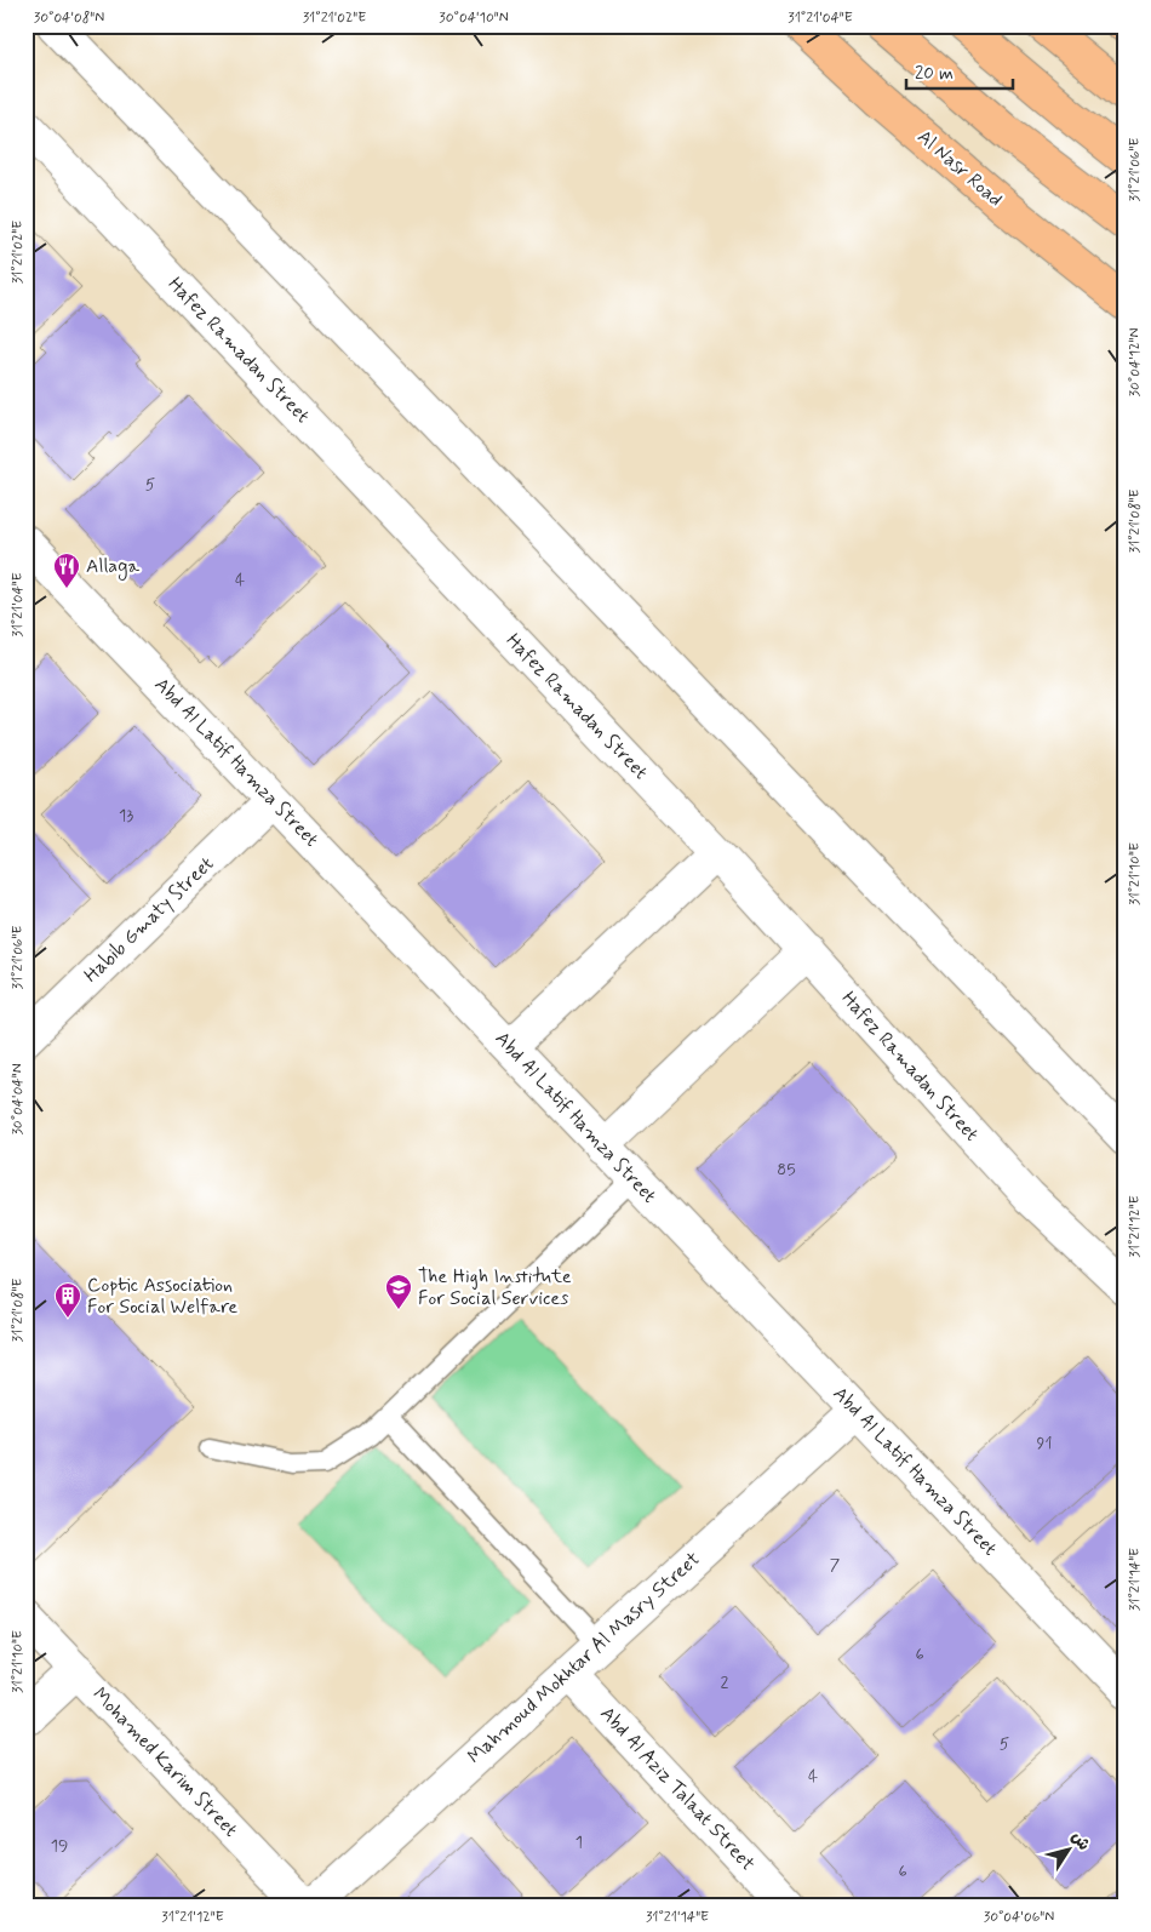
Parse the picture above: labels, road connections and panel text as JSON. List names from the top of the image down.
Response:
{
  "streets": {
    "highway": ["Al Nasr Road"],
    "street": [
      "Hafez Ramadan Street",
      "Abd Al Latif Hamza Street",
      "Habib Gmaty Street",
      "Mahmoud Mokhtar Al Masry Street",
      "Mohamed Karim Street",
      "Abd Al Aziz Talaat Street"
    ]
  },
  "crossings": [
    ["Abd Al Latif Hamza Street", "Habib Gmaty Street"],
    ["Abd Al Latif Hamza Street", "Mahmoud Mokhtar Al Masry Street"],
    ["Mahmoud Mokhtar Al Masry Street", "Abd Al Aziz Talaat Street"]
  ],
  "places": {
    "restaurant": ["Allaga"],
    "school or university": ["The High Institute For Social Services"],
    "building": ["Coptic Association For Social Welfare"]
  },
  "house_numbers": [
    "5",
    "4",
    "13",
    "85",
    "91",
    "7",
    "6",
    "2",
    "5",
    "4",
    "1",
    "19",
    "6"
  ],
  "scale_bar": "20 m",
  "north": "top right",
  "coordinates": [
    "30°04'08\"N",
    "31°21'02\"E",
    "30°04'10\"N",
    "31°21'04\"E",
    "31°21'06\"E",
    "30°04'12\"N",
    "31°21'08\"E",
    "31°21'10\"E",
    "30°04'04\"N",
    "31°21'12\"E",
    "31°21'14\"E",
    "30°04'06\"N"
  ]
}
